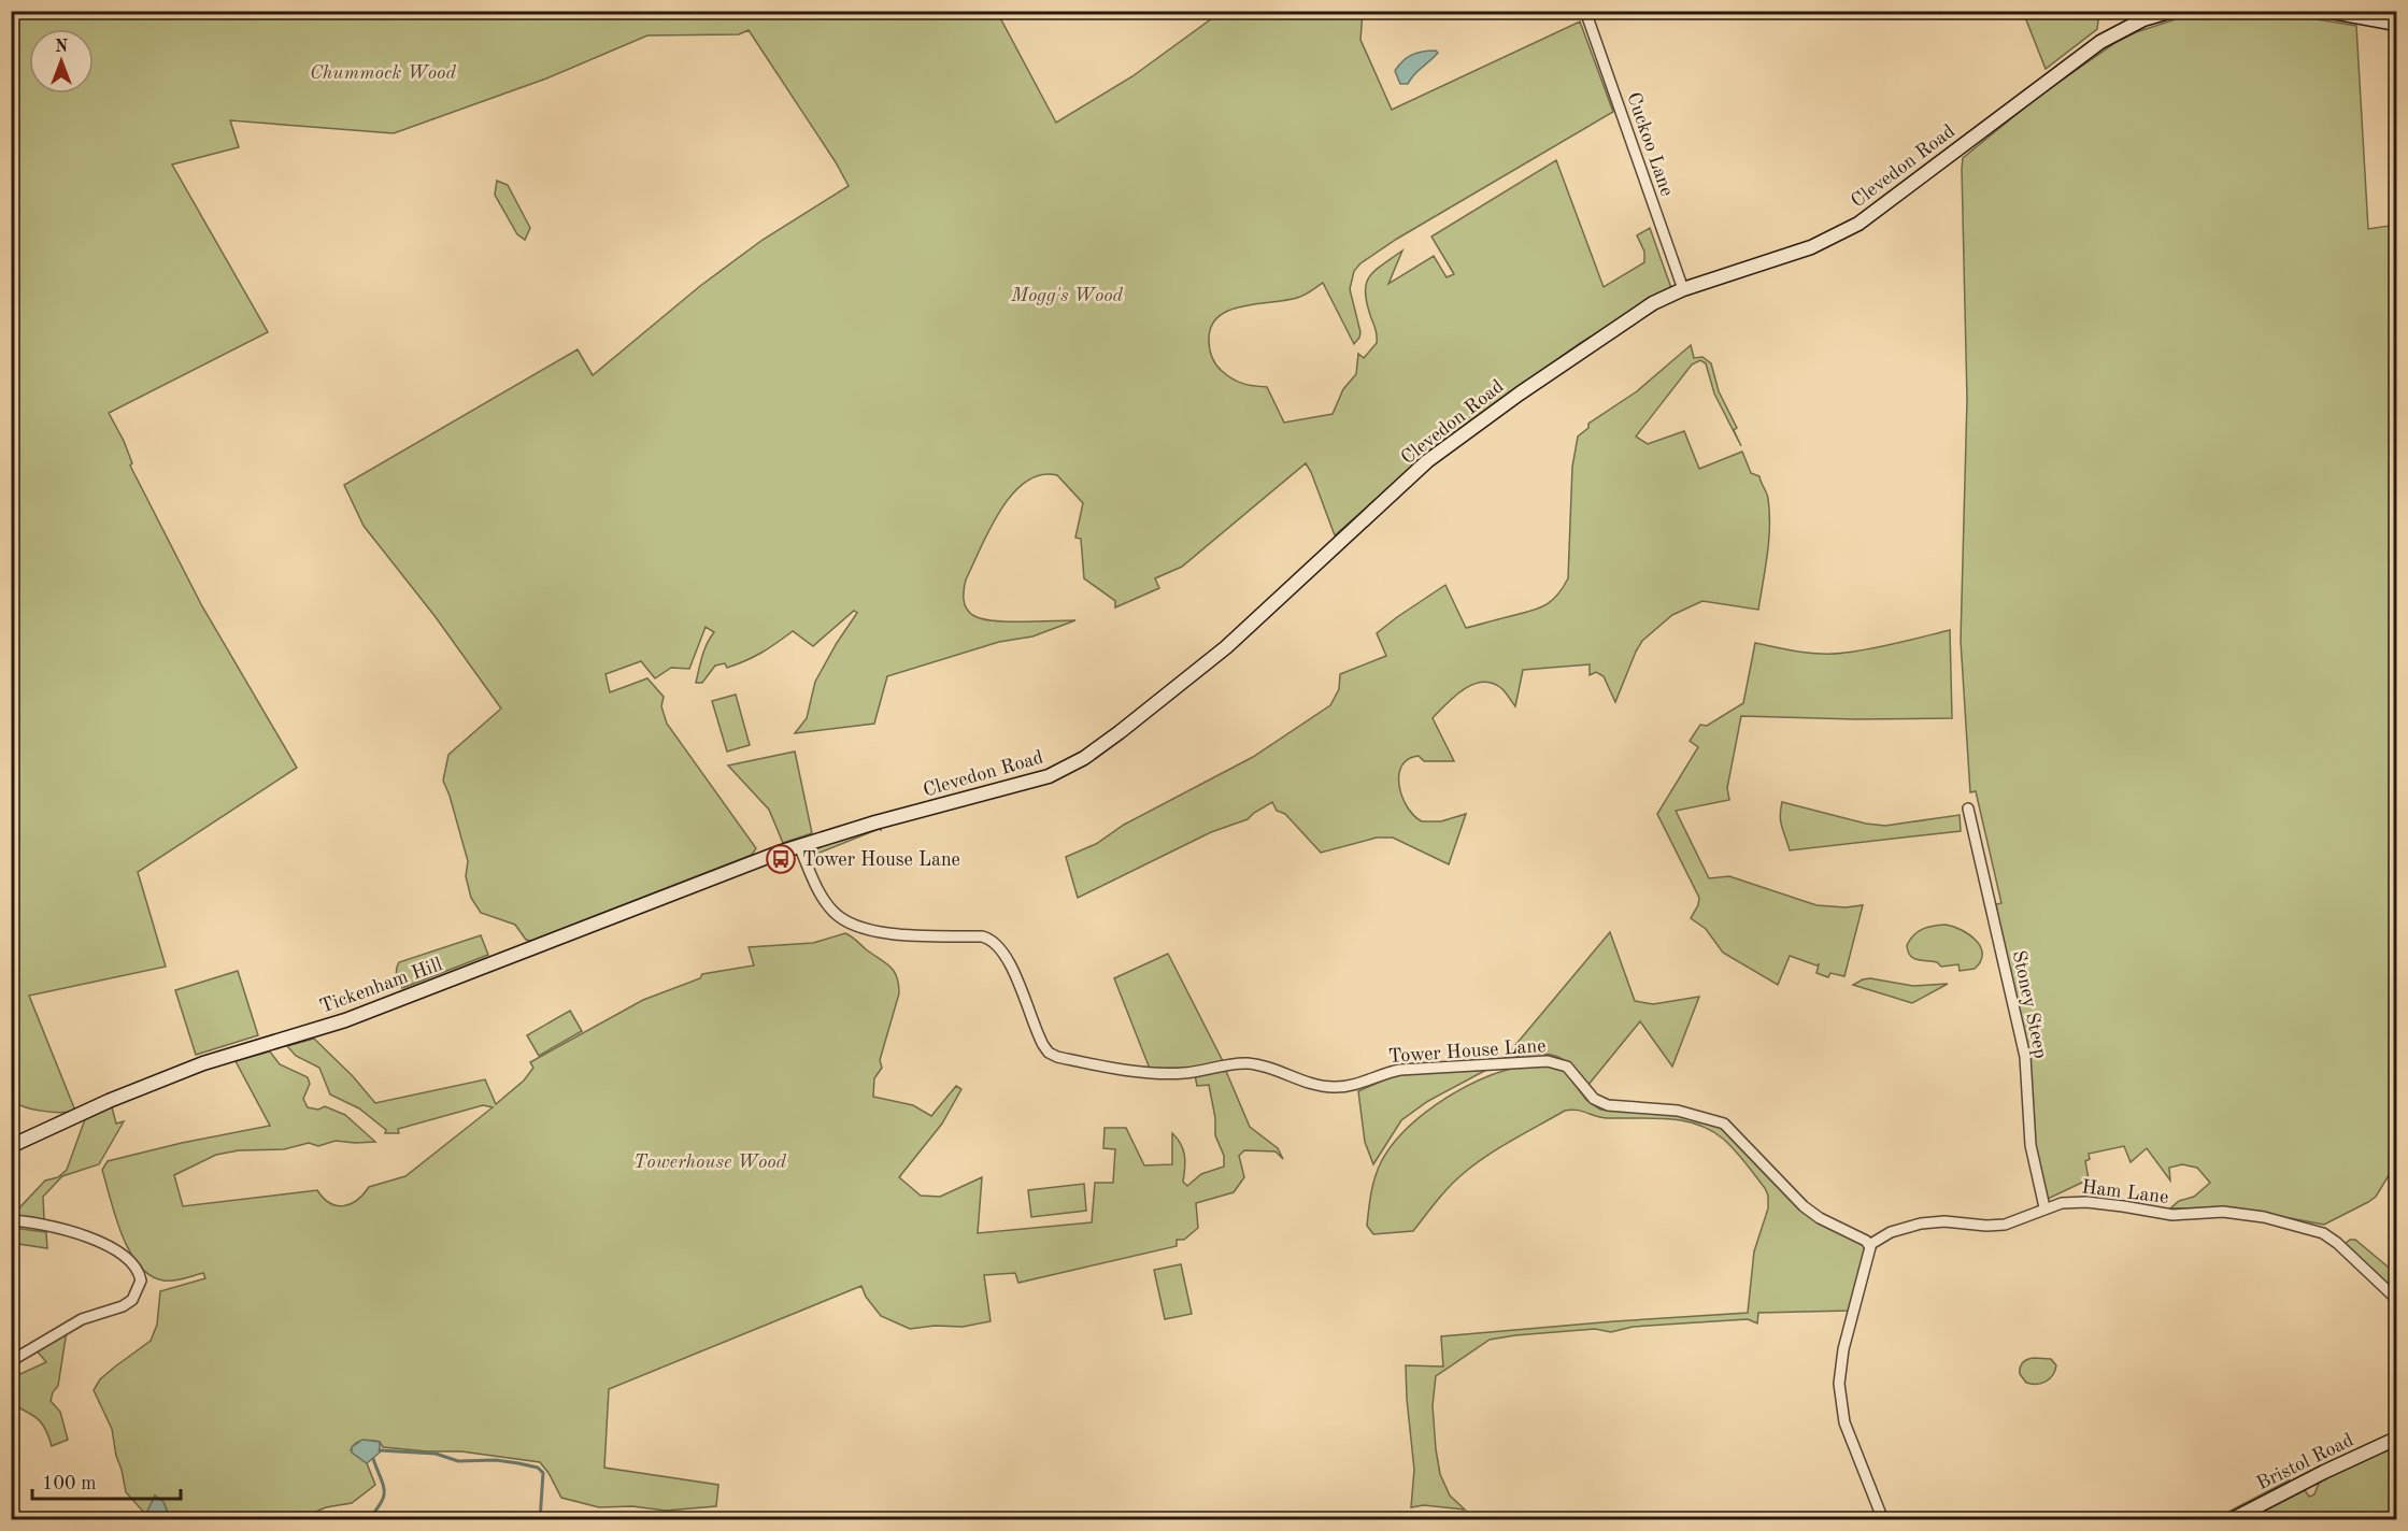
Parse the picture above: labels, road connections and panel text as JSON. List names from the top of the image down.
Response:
{
  "streets": {
    "main road": ["Clevedon Road", "Tickenham Hill", "Bristol Road"],
    "street": [
      "Cuckoo Lane",
      "Stoney Steep",
      "Tower House Lane",
      "Ham Lane"
    ]
  },
  "crossings": [
    ["Cuckoo Lane", "Clevedon Road"],
    ["Clevedon Road", "Tickenham Hill"],
    ["Clevedon Road", "Tower House Lane"],
    ["Stoney Steep", "Ham Lane"],
    ["Tower House Lane", "Ham Lane"]
  ],
  "parks": ["Chummock Wood", "Mogg's Wood", "Towerhouse Wood"],
  "places": {
    "bus stop": ["Tower House Lane"]
  },
  "scale_bar": "100 m",
  "north": "top"
}
